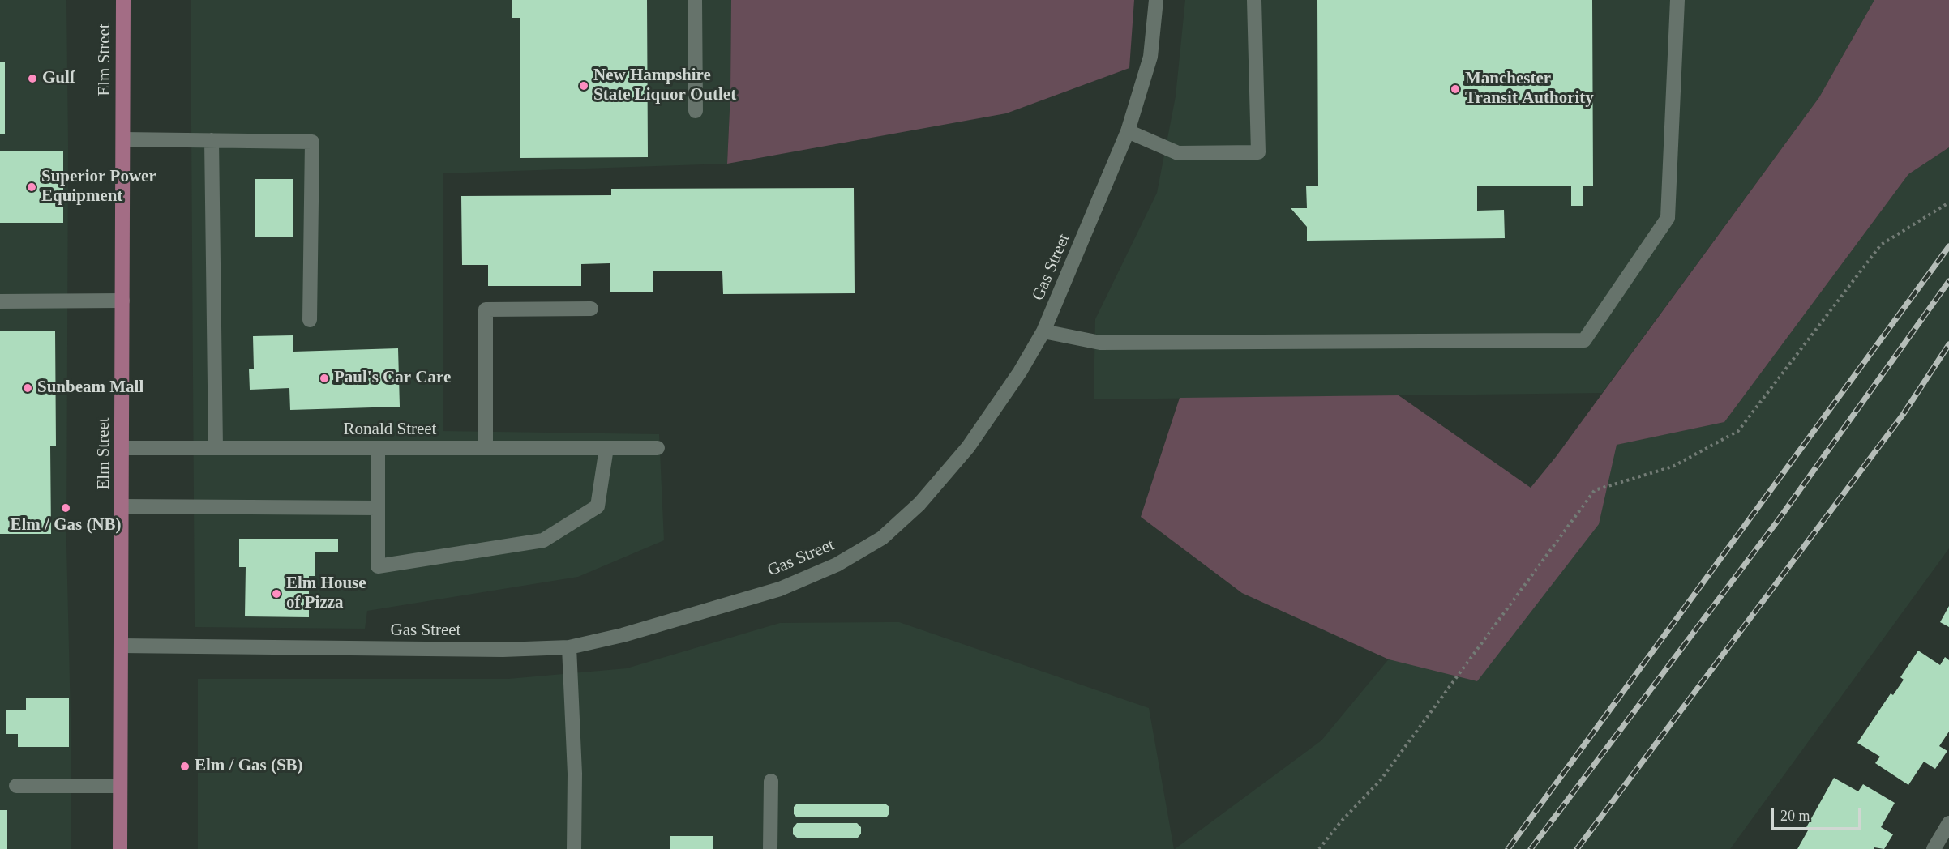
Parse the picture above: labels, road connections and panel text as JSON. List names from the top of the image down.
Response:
{
  "streets": {
    "main road": ["Elm Street"],
    "street": ["Gas Street", "Ronald Street"]
  },
  "crossings": [
    ["Elm Street", "Gas Street"],
    ["Elm Street", "Ronald Street"]
  ],
  "places": [
    "Gulf",
    "New Hampshire State Liquor Outlet",
    "Manchester Transit Authority",
    "Superior Power Equipment",
    "Paul's Car Care",
    "Sunbeam Mall",
    "Elm / Gas (NB)",
    "Elm House of Pizza",
    "Elm / Gas (SB)"
  ],
  "scale_bar": "20 m"
}
